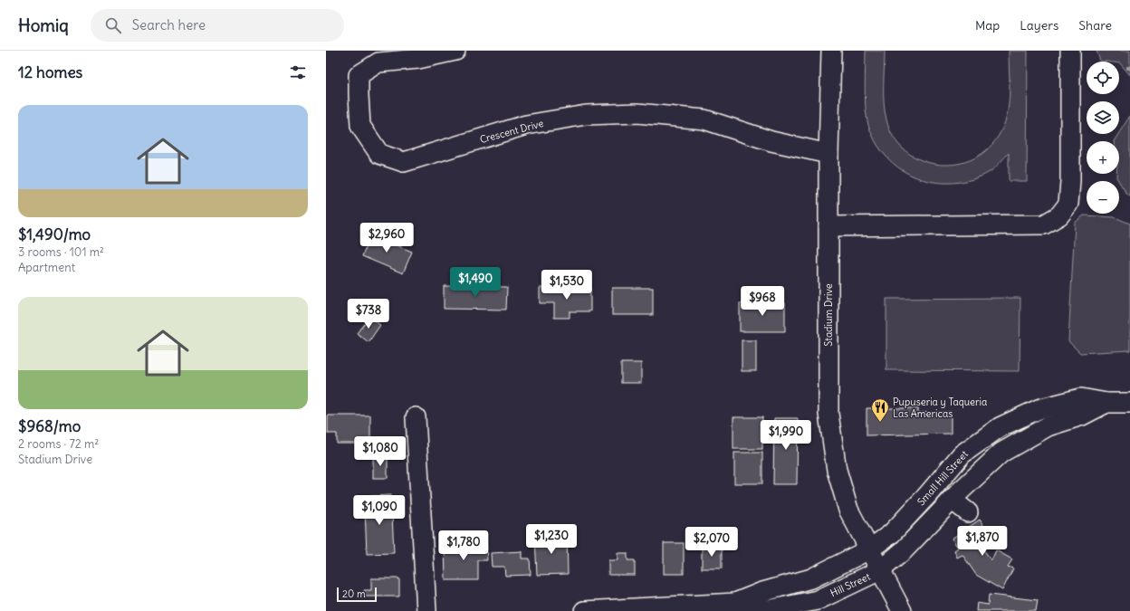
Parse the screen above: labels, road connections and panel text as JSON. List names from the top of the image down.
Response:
{
  "streets": {
    "street": [
      "Crescent Drive",
      "Stadium Drive",
      "Small Hill Street",
      "Hill Street"
    ]
  },
  "crossings": [
    ["Crescent Drive", "Stadium Drive"],
    ["Stadium Drive", "Small Hill Street"],
    ["Stadium Drive", "Hill Street"],
    ["Small Hill Street", "Hill Street"]
  ],
  "places": {
    "restaurant": ["Pupuseria y Taqueria Las Americas"]
  },
  "scale_bar": "20 m",
  "page": {
    "header": "Homiq",
    "search": "Search here",
    "nav": ["Map", "Layers", "Share"],
    "heading": "12 homes",
    "map_buttons": ["+", "−"],
    "list": [
      {
        "name": "$1,490/mo",
        "note": "3 rooms · 101 m² · Apartment"
      },
      {
        "name": "$968/mo",
        "note": "2 rooms · 72 m² · Stadium Drive"
      }
    ],
    "price": [
      "$2,960",
      "$1,490",
      "$1,530",
      "$968",
      "$738",
      "$1,990",
      "$1,080",
      "$1,090",
      "$1,230",
      "$1,870",
      "$2,070",
      "$1,780"
    ],
    "scale": "20 m"
  }
}
